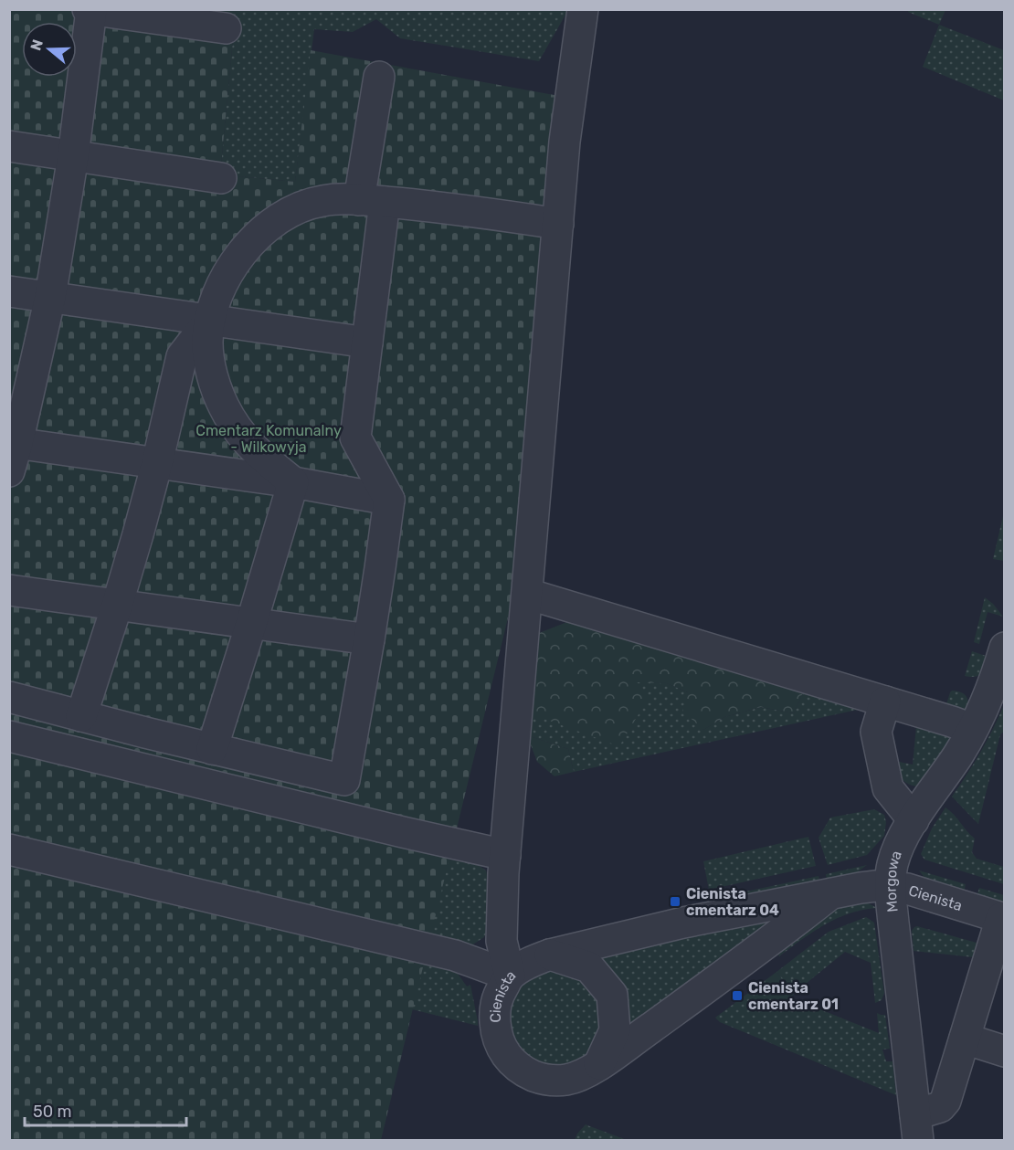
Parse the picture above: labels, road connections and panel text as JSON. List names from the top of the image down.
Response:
{
  "streets": {
    "street": ["Morgowa", "Cienista"]
  },
  "crossings": [
    ["Morgowa", "Cienista"]
  ],
  "parks": ["Cmentarz Komunalny - Wilkowyja"],
  "places": {
    "transit": ["Cienista cmentarz 04", "Cienista cmentarz 01"]
  },
  "scale_bar": "50 m",
  "north": "left"
}
